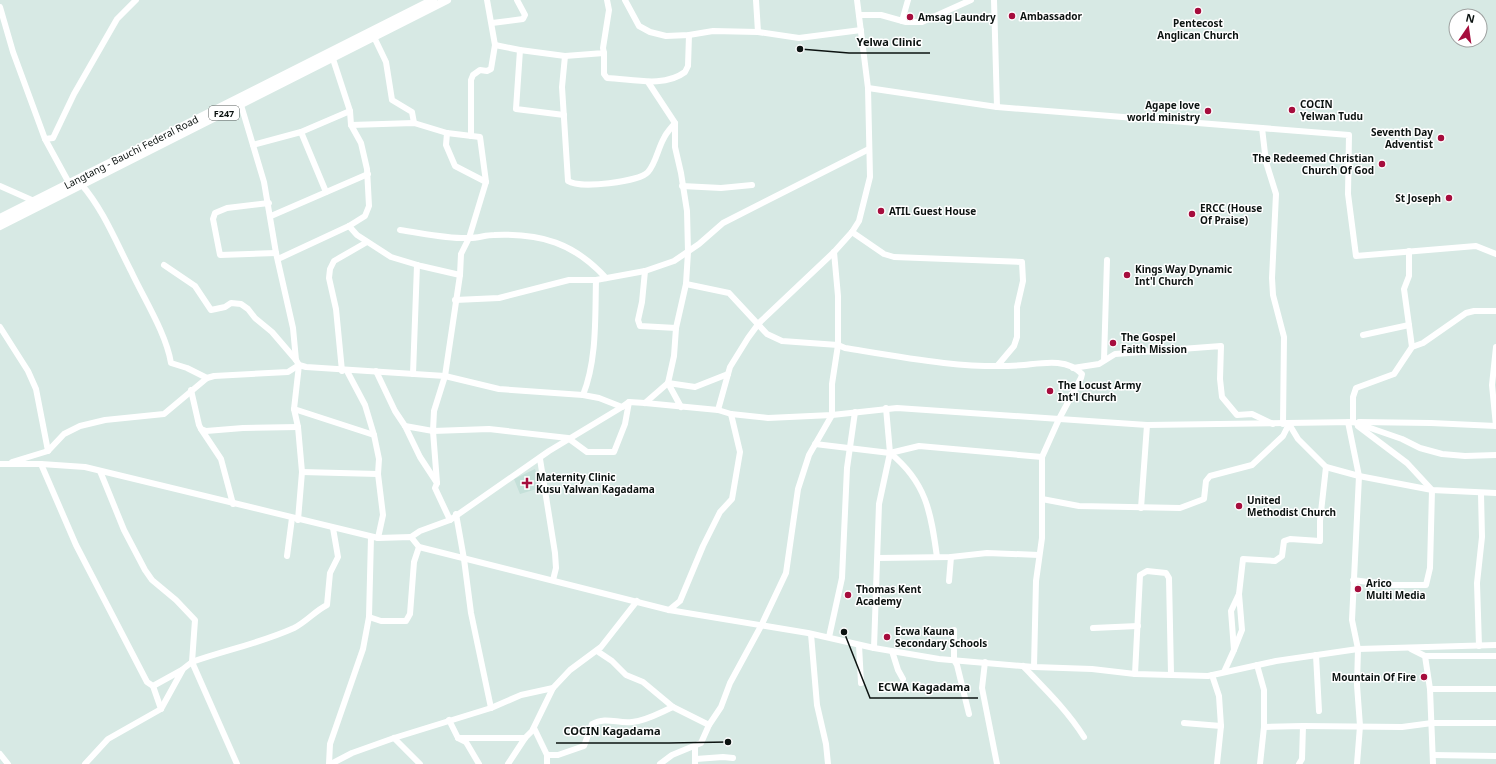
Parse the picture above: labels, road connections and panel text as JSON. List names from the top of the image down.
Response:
{
  "streets": {
    "main road": ["F247", "Langtang - Bauchi Federal Road"]
  },
  "places": {
    "other": [
      "Pentecost Anglican Church",
      "Ambassador",
      "Amsag Laundry",
      "Yelwa Clinic",
      "COCIN Yelwan Tudu",
      "Agape love world ministry",
      "Seventh Day Adventist",
      "The Redeemed Christian Church Of God",
      "St Joseph",
      "ATIL Guest House",
      "ERCC (House Of Praise)",
      "Kings Way Dynamic Int'l Church",
      "The Gospel Faith Mission",
      "The Locust Army Int'l Church",
      "United Methodist Church",
      "Arico Multi Media",
      "Thomas Kent Academy",
      "ECWA Kagadama",
      "Ecwa Kauna Secondary Schools",
      "Mountain Of Fire",
      "COCIN Kagadama"
    ],
    "health": ["Maternity Clinic Kusu Yalwan Kagadama"]
  },
  "north": "top"
}
